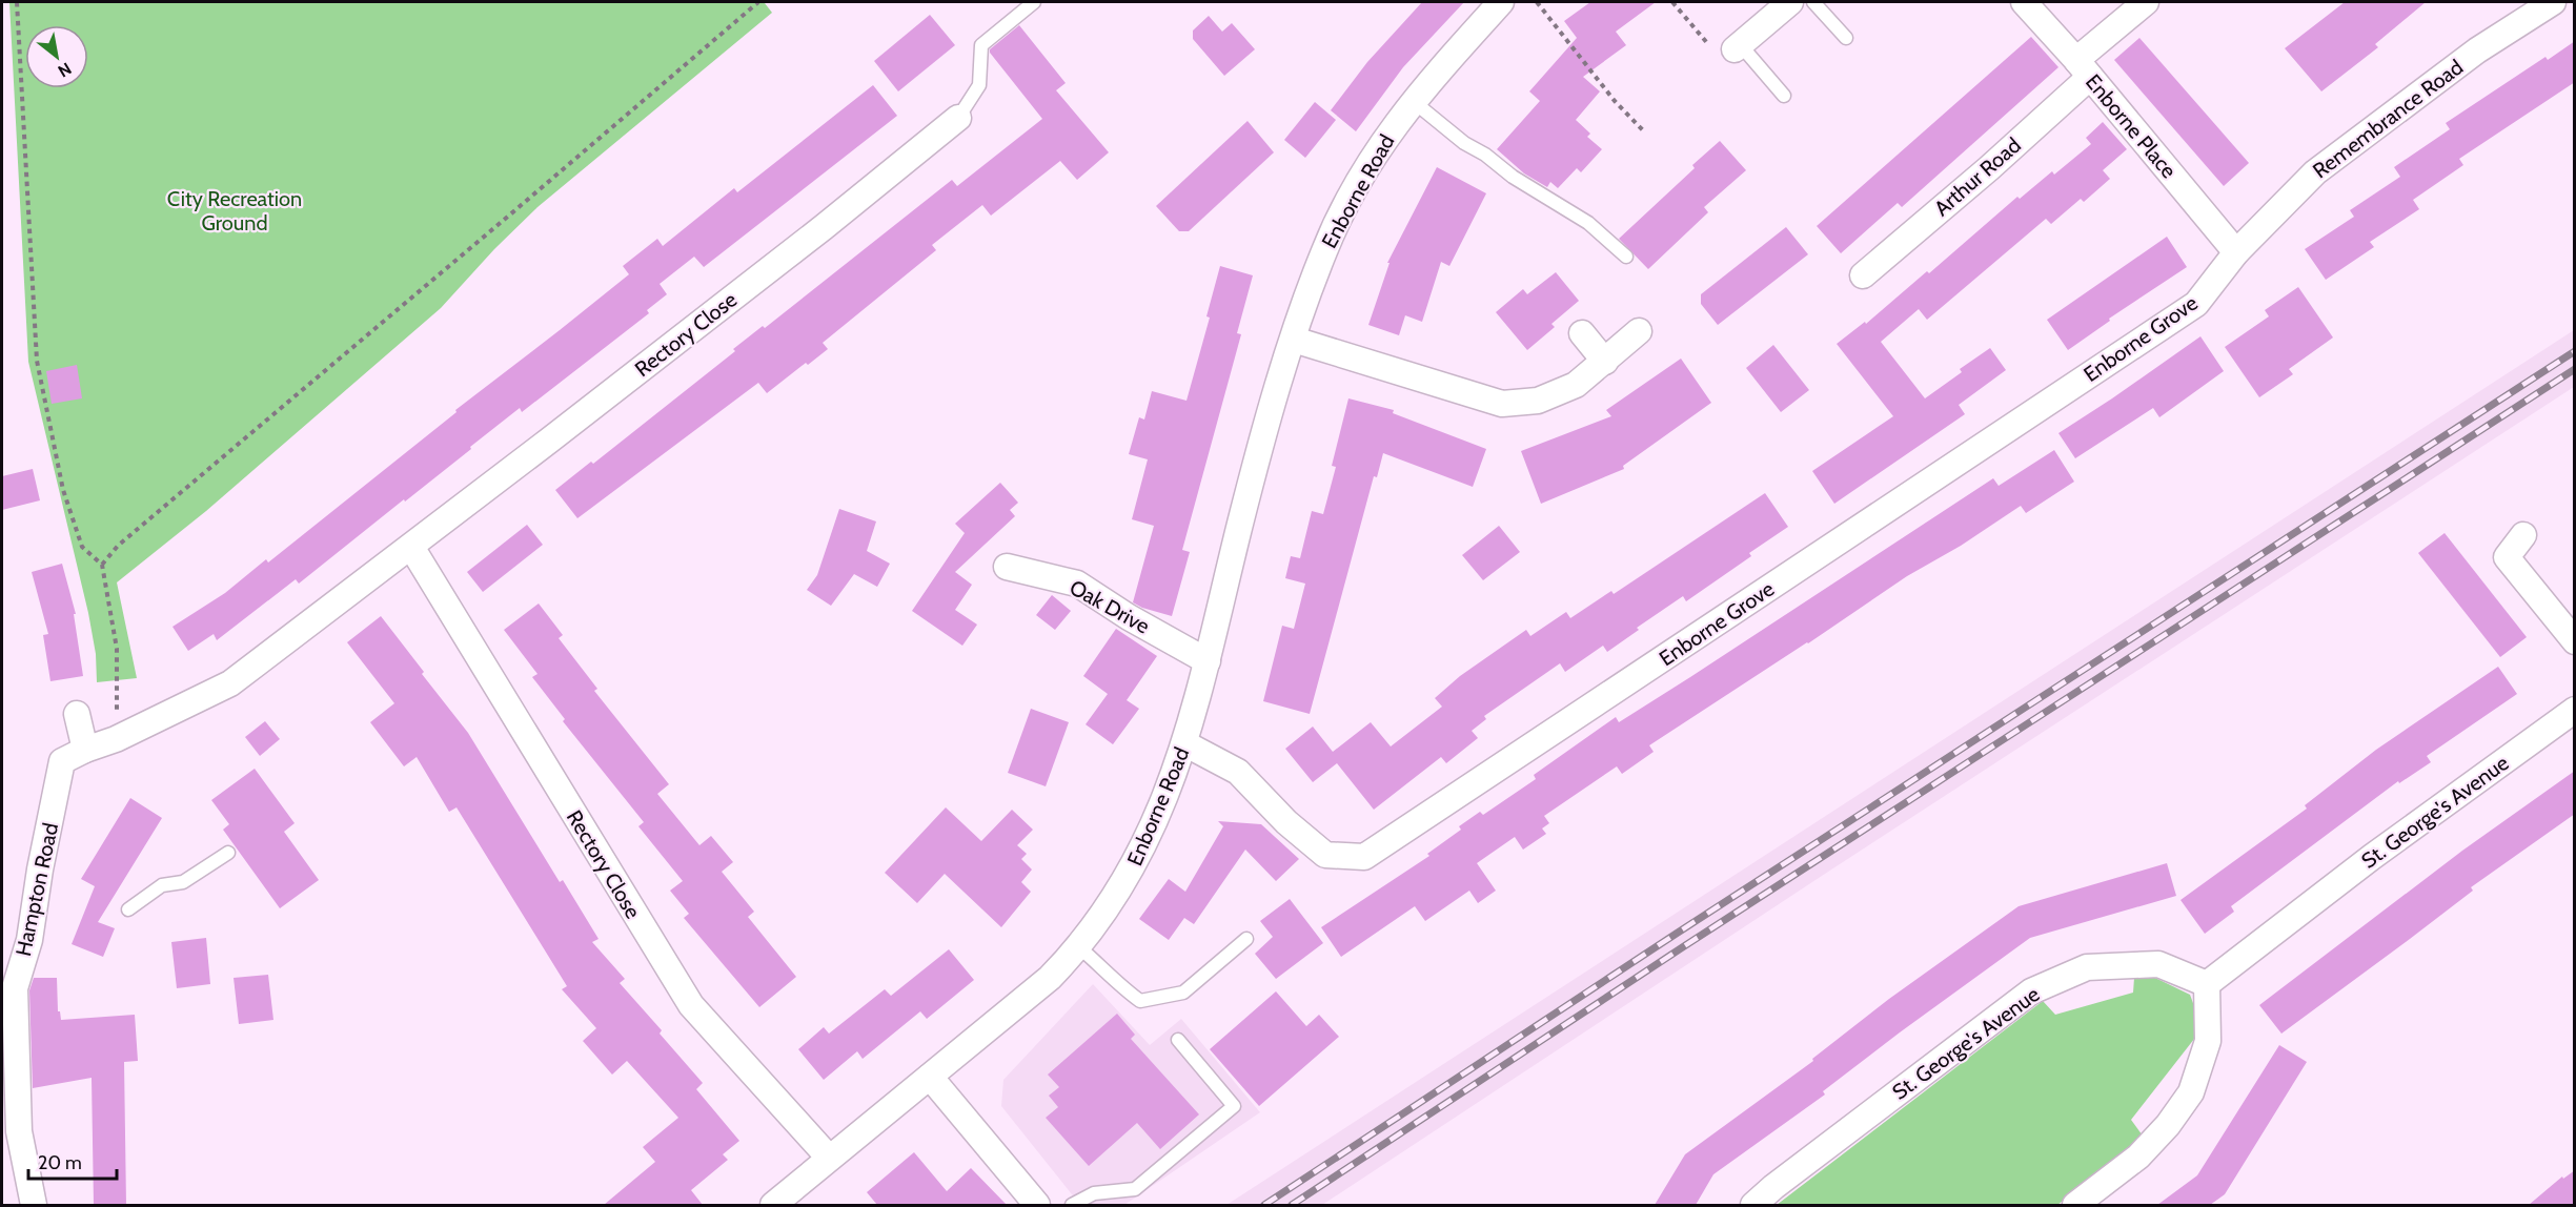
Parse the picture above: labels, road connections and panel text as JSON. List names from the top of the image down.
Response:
{
  "streets": {
    "street": [
      "Remembrance Road",
      "Enborne Place",
      "Arthur Road",
      "Enborne Road",
      "Rectory Close",
      "Enborne Grove",
      "Oak Drive",
      "St. George's Avenue",
      "Hampton Road"
    ]
  },
  "crossings": [
    ["Remembrance Road", "Enborne Place"],
    ["Remembrance Road", "Enborne Grove"],
    ["Enborne Place", "Arthur Road"],
    ["Enborne Place", "Enborne Grove"],
    ["Enborne Road", "Rectory Close"],
    ["Enborne Road", "Enborne Grove"],
    ["Enborne Road", "Oak Drive"],
    ["Rectory Close", "Hampton Road"]
  ],
  "parks": ["City Recreation Ground"],
  "scale_bar": "20 m",
  "north": "bottom right"
}
